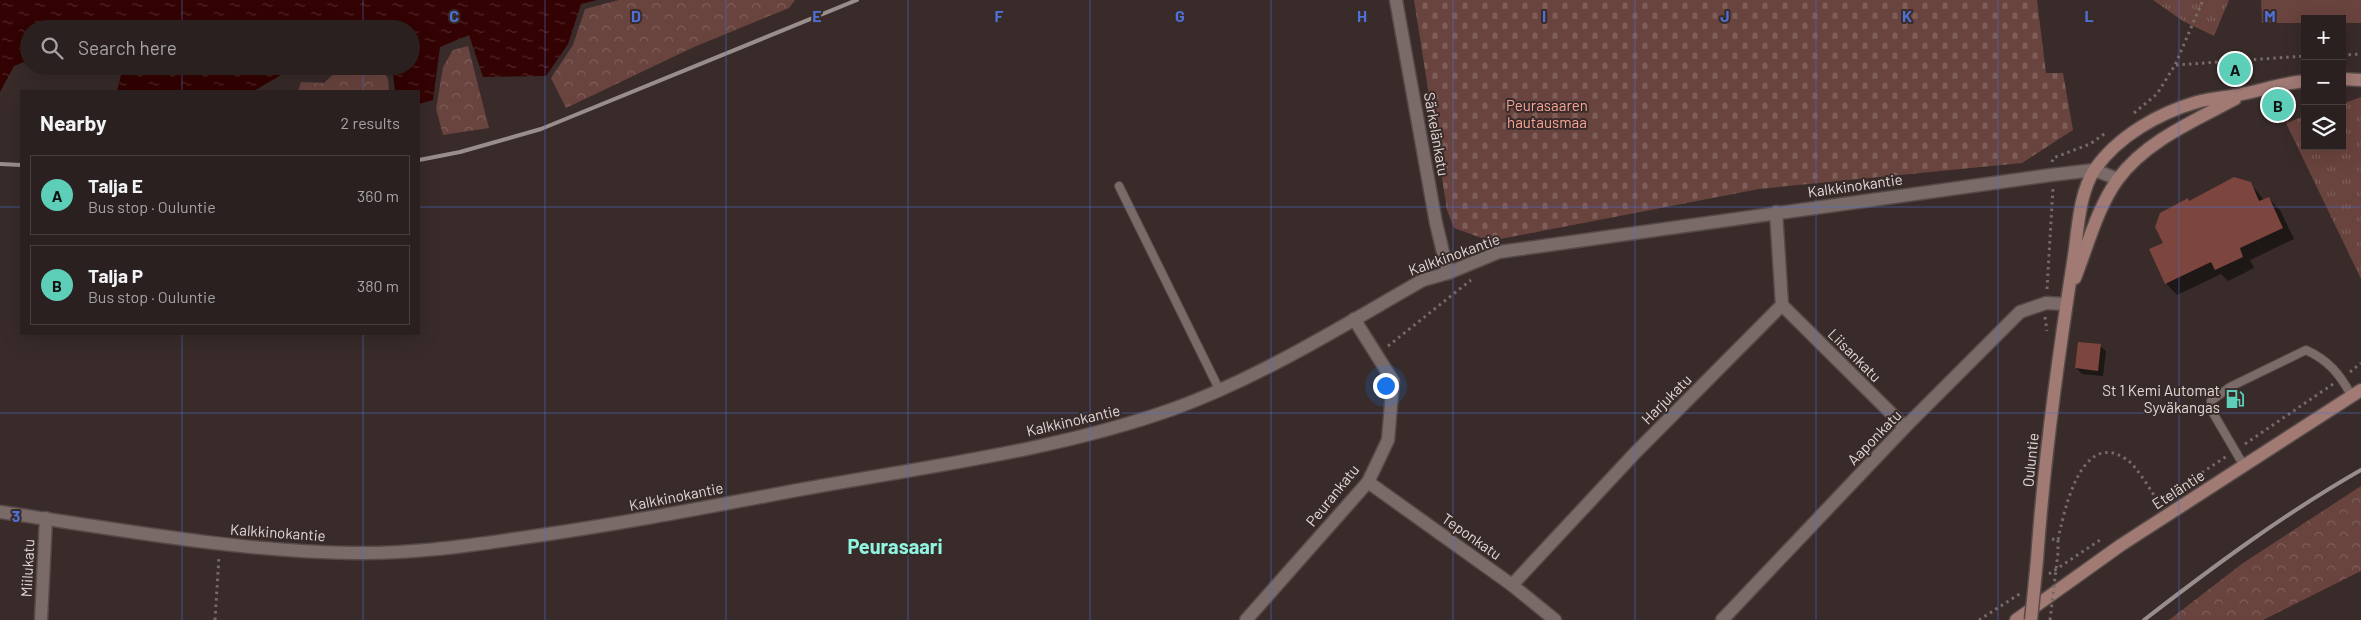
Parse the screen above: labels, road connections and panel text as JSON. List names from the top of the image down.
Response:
{
  "streets": {
    "main road": ["Ouluntie", "Eteläntie"],
    "street": [
      "Särkelänkatu",
      "Kalkkinokantie",
      "Liisankatu",
      "Harjukatu",
      "Aaponkatu",
      "Peurankatu",
      "Teponkatu",
      "Miilukatu"
    ]
  },
  "crossings": [
    ["Särkelänkatu", "Kalkkinokantie"],
    ["Kalkkinokantie", "Ouluntie"],
    ["Kalkkinokantie", "Peurankatu"],
    ["Kalkkinokantie", "Miilukatu"],
    ["Liisankatu", "Harjukatu"],
    ["Liisankatu", "Aaponkatu"],
    ["Harjukatu", "Teponkatu"],
    ["Aaponkatu", "Ouluntie"],
    ["Peurankatu", "Teponkatu"]
  ],
  "districts": ["Peurasaari"],
  "parks": ["Peurasaaren hautausmaa"],
  "places": {
    "fuel station": ["St 1 Kemi Automat Syväkangas"]
  },
  "page": {
    "map_buttons": ["+", "−"],
    "search": "Search here",
    "pins": ["A", "B"],
    "heading": ["Nearby", "2 results"],
    "list": [
      {
        "mark": "A",
        "name": "Talja E",
        "note": "Bus stop · Ouluntie",
        "value": "360 m"
      },
      {
        "mark": "B",
        "name": "Talja P",
        "note": "Bus stop · Ouluntie",
        "value": "380 m"
      }
    ]
  },
  "grid": {
    "columns": [
      "C",
      "D",
      "E",
      "F",
      "G",
      "H",
      "I",
      "J",
      "K",
      "L",
      "M"
    ],
    "rows": ["3"]
  }
}
